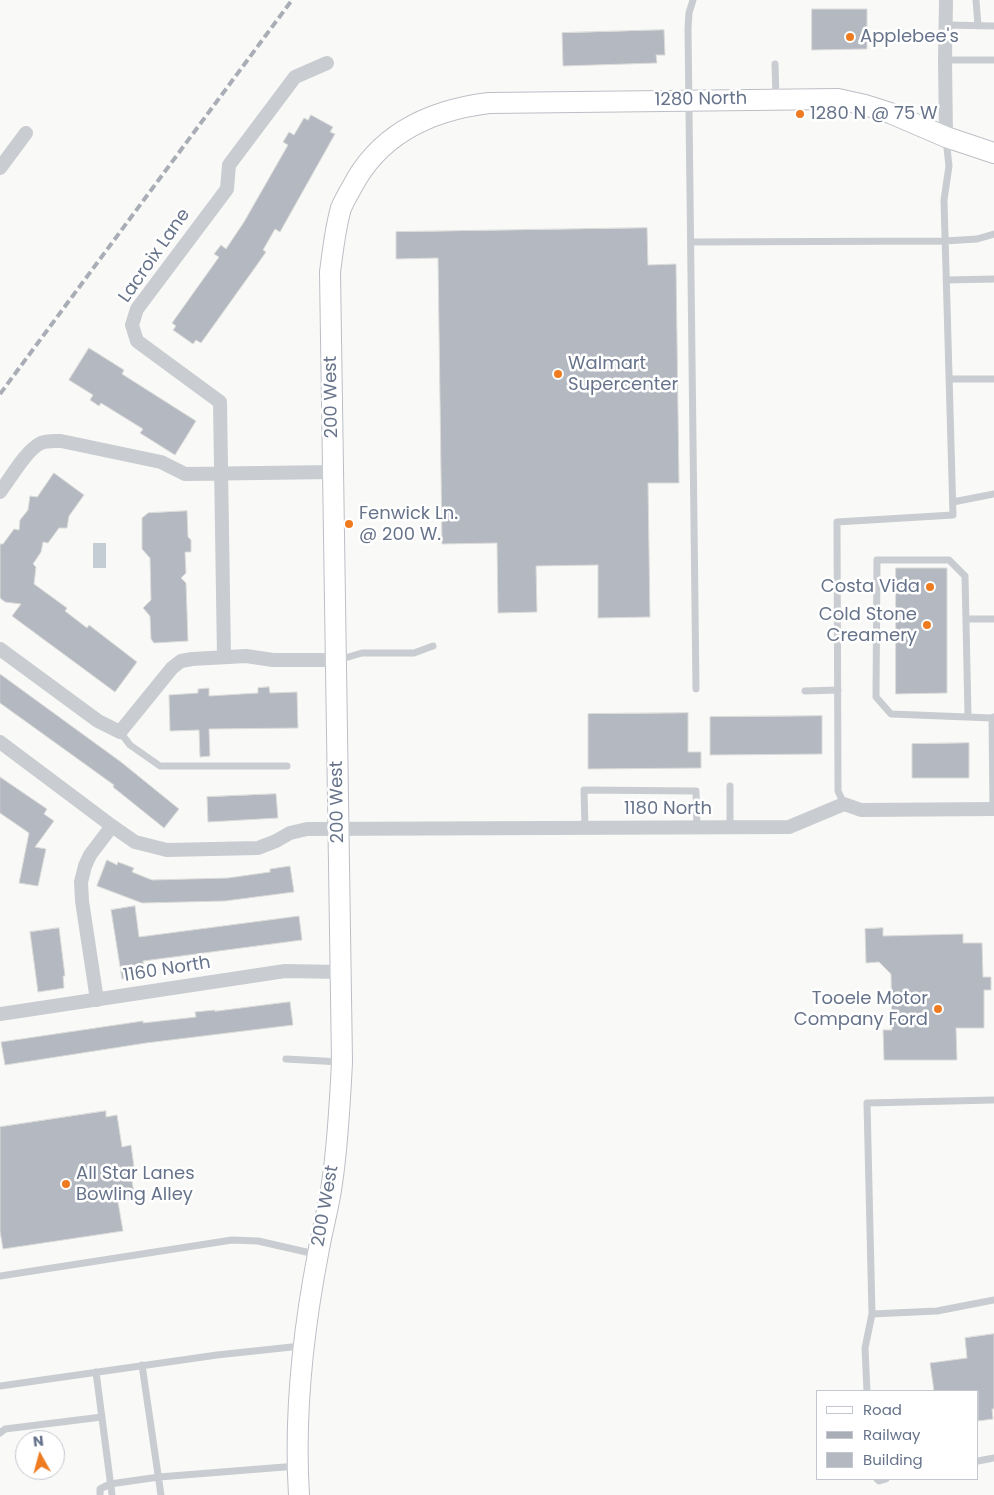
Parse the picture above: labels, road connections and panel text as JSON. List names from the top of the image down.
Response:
{
  "streets": {
    "street": [
      "1280 North",
      "Lacroix Lane",
      "200 West",
      "1180 North",
      "1160 North"
    ]
  },
  "crossings": [
    ["1280 North", "200 West"],
    ["200 West", "1180 North"],
    ["200 West", "1160 North"]
  ],
  "places": [
    "Applebee's",
    "1280 N @ 75 W",
    "Walmart Supercenter",
    "Fenwick Ln. @ 200 W.",
    "Costa Vida",
    "Cold Stone Creamery",
    "Tooele Motor Company Ford",
    "All Star Lanes Bowling Alley"
  ],
  "legend": ["Road", "Railway", "Building"],
  "north": "top"
}
